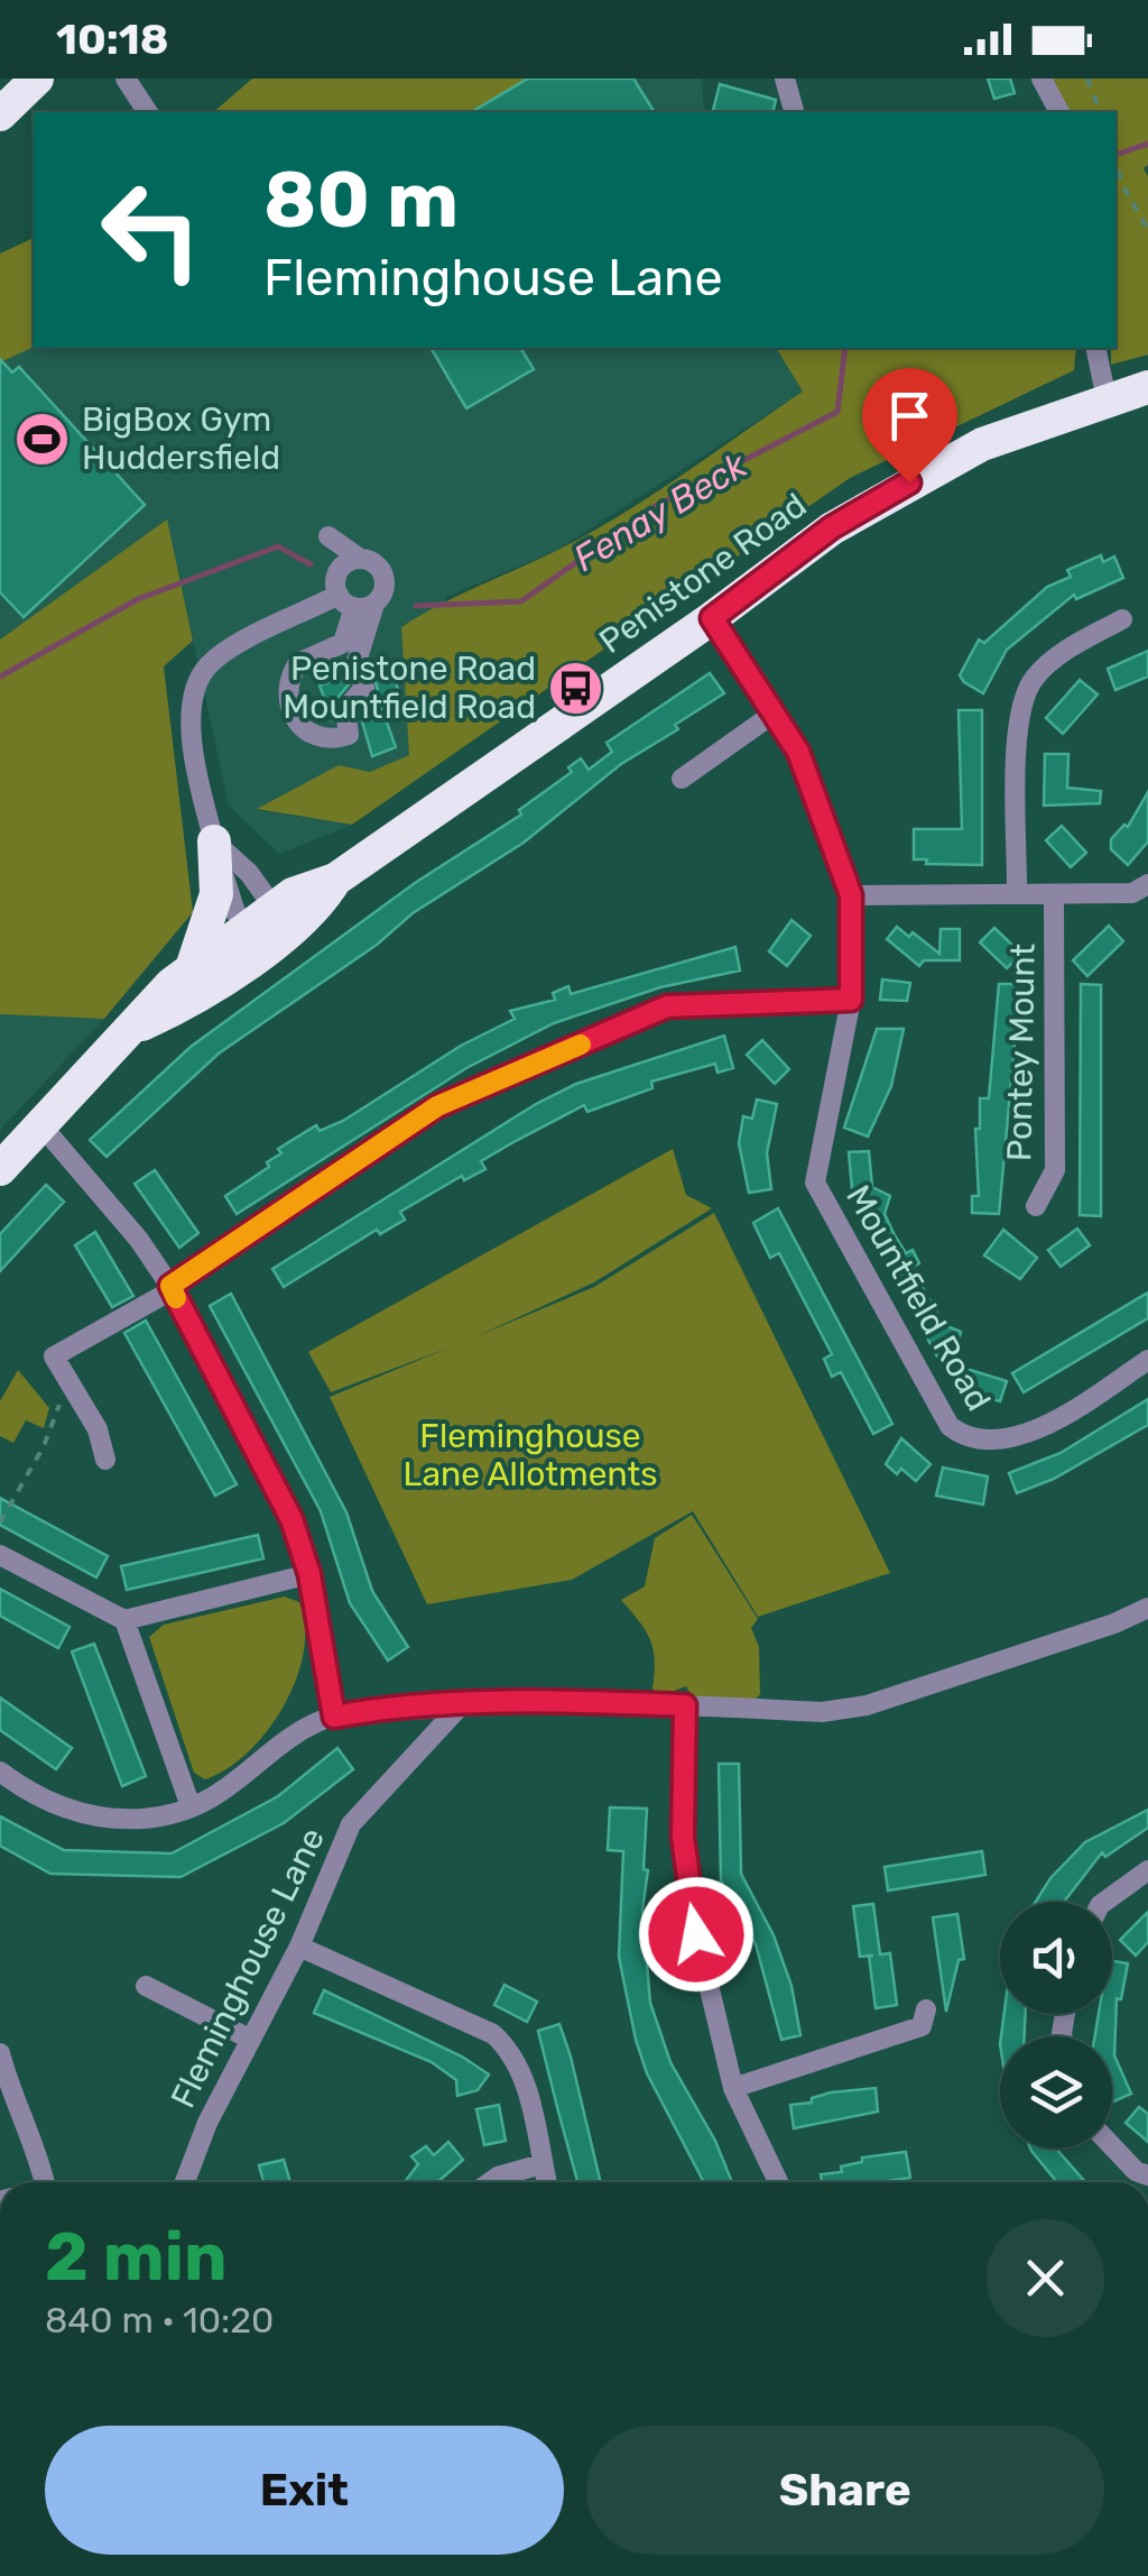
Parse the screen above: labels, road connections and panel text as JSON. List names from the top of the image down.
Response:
{
  "streets": {
    "highway": ["Penistone Road"],
    "street": ["Pontey Mount", "Mountfield Road", "Fleminghouse Lane"]
  },
  "crossings": [
    ["Penistone Road", "Mountfield Road"]
  ],
  "water": ["Fenay Beck"],
  "parks": ["Fleminghouse Lane Allotments"],
  "places": {
    "sports": ["BigBox Gym Huddersfield"],
    "bus stop": ["Penistone Road Mountfield Road"]
  },
  "page": {
    "status": "10:18",
    "turn": ["80 m", "Fleminghouse Lane"],
    "heading": ["2 min", "840 m · 10:20"],
    "buttons": ["Exit", "Share"]
  }
}
